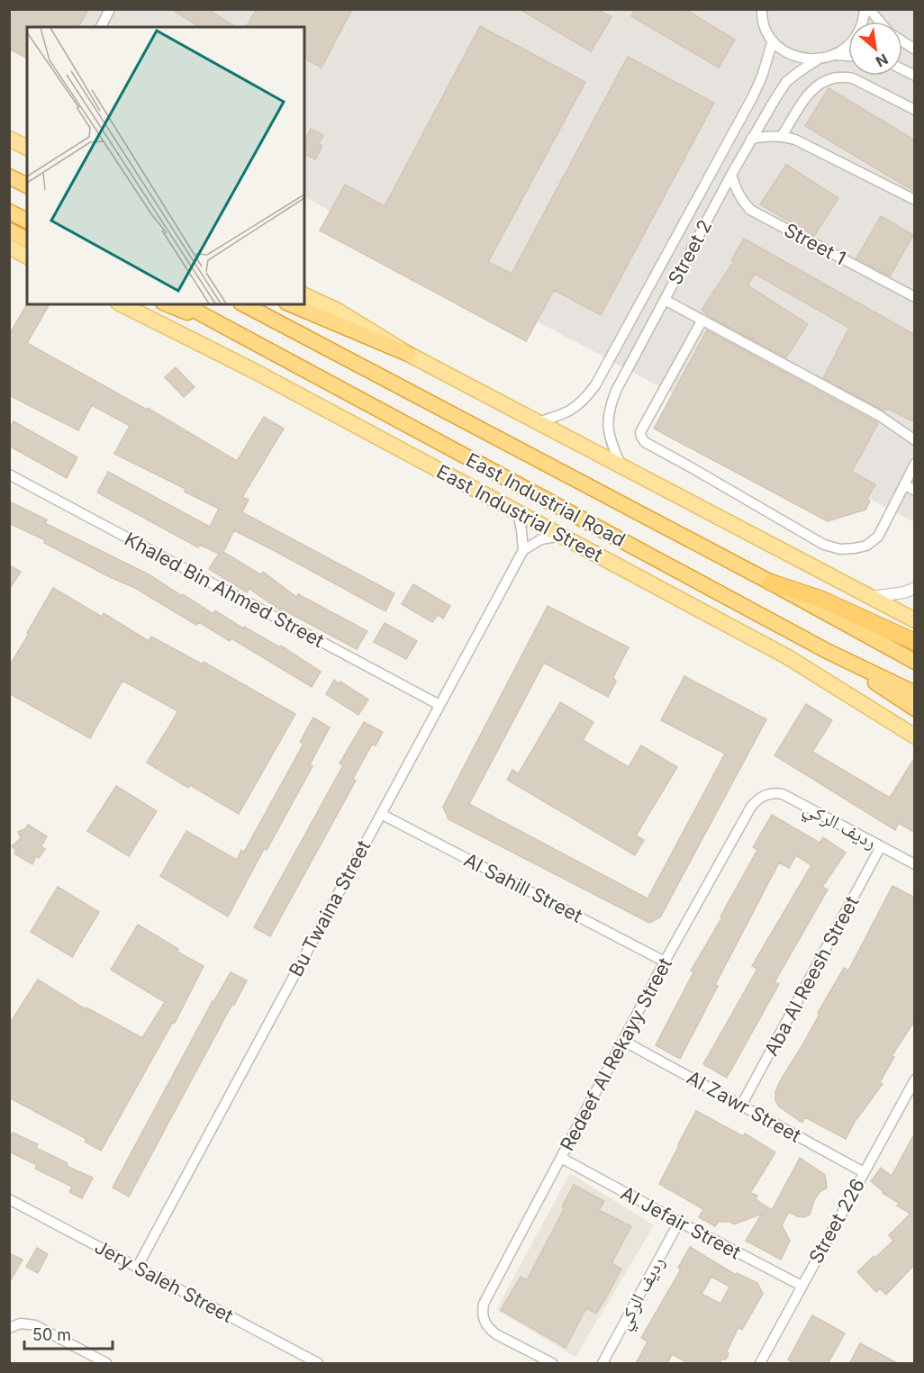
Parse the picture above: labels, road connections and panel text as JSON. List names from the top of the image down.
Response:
{
  "streets": {
    "highway": ["East Industrial Road"],
    "main road": ["East Industrial Street"],
    "street": [
      "Street 1",
      "Street 2",
      "Khaled Bin Ahmed Street",
      "رديف الركي",
      "Al Sahill Street",
      "Bu Twaina Street",
      "Aba Al Reesh Street",
      "Redeef Al Rekayy Street",
      "Al Zawr Street",
      "Street 226",
      "Al Jefair Street",
      "Jery Saleh Street"
    ]
  },
  "crossings": [
    ["Street 1", "Street 2"],
    ["Khaled Bin Ahmed Street", "Bu Twaina Street"],
    ["رديف الركي", "Al Sahill Street"],
    ["رديف الركي", "Aba Al Reesh Street"],
    ["رديف الركي", "Redeef Al Rekayy Street"],
    ["رديف الركي", "Al Jefair Street"],
    ["Al Sahill Street", "Bu Twaina Street"],
    ["Al Sahill Street", "Redeef Al Rekayy Street"],
    ["Bu Twaina Street", "Jery Saleh Street"],
    ["Aba Al Reesh Street", "Al Zawr Street"],
    ["Redeef Al Rekayy Street", "Al Zawr Street"],
    ["Redeef Al Rekayy Street", "Al Jefair Street"],
    ["Al Zawr Street", "Street 226"],
    ["Street 226", "Al Jefair Street"]
  ],
  "scale_bar": "50 m",
  "north": "bottom right"
}
